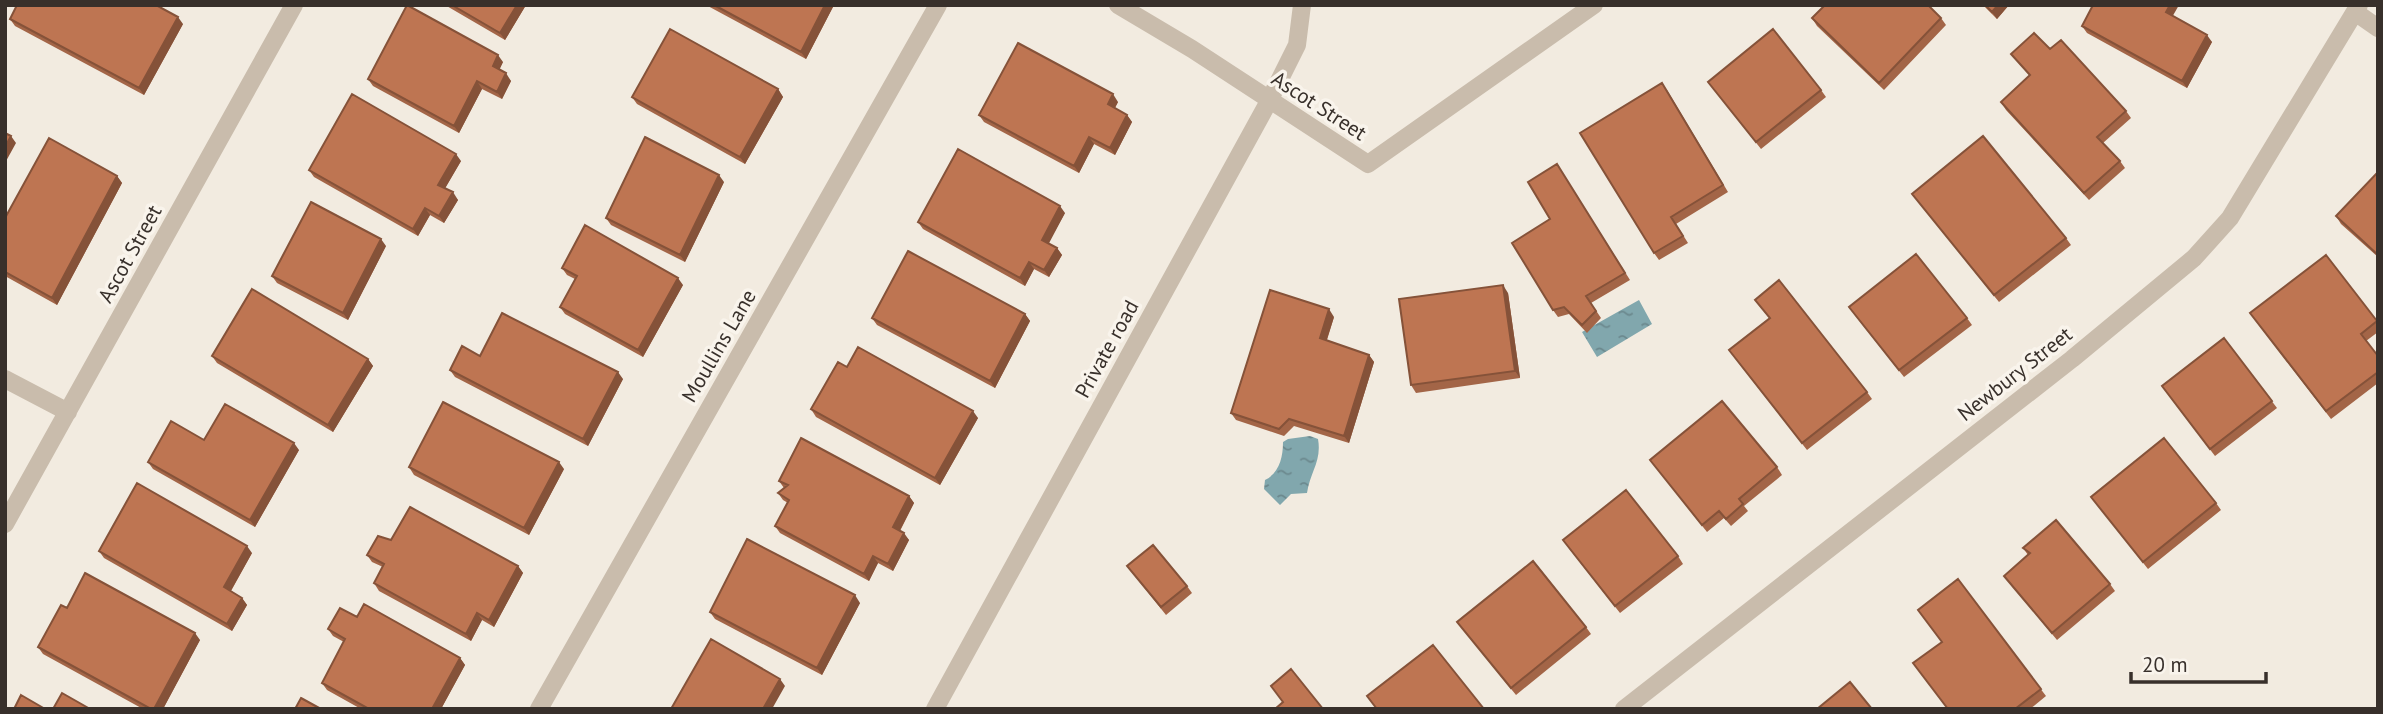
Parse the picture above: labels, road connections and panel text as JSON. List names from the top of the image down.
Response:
{
  "streets": {
    "street": [
      "Ascot Street",
      "Moullins Lane",
      "Private road",
      "Newbury Street"
    ]
  },
  "crossings": [
    ["Ascot Street", "Private road"]
  ],
  "scale_bar": "20 m"
}
